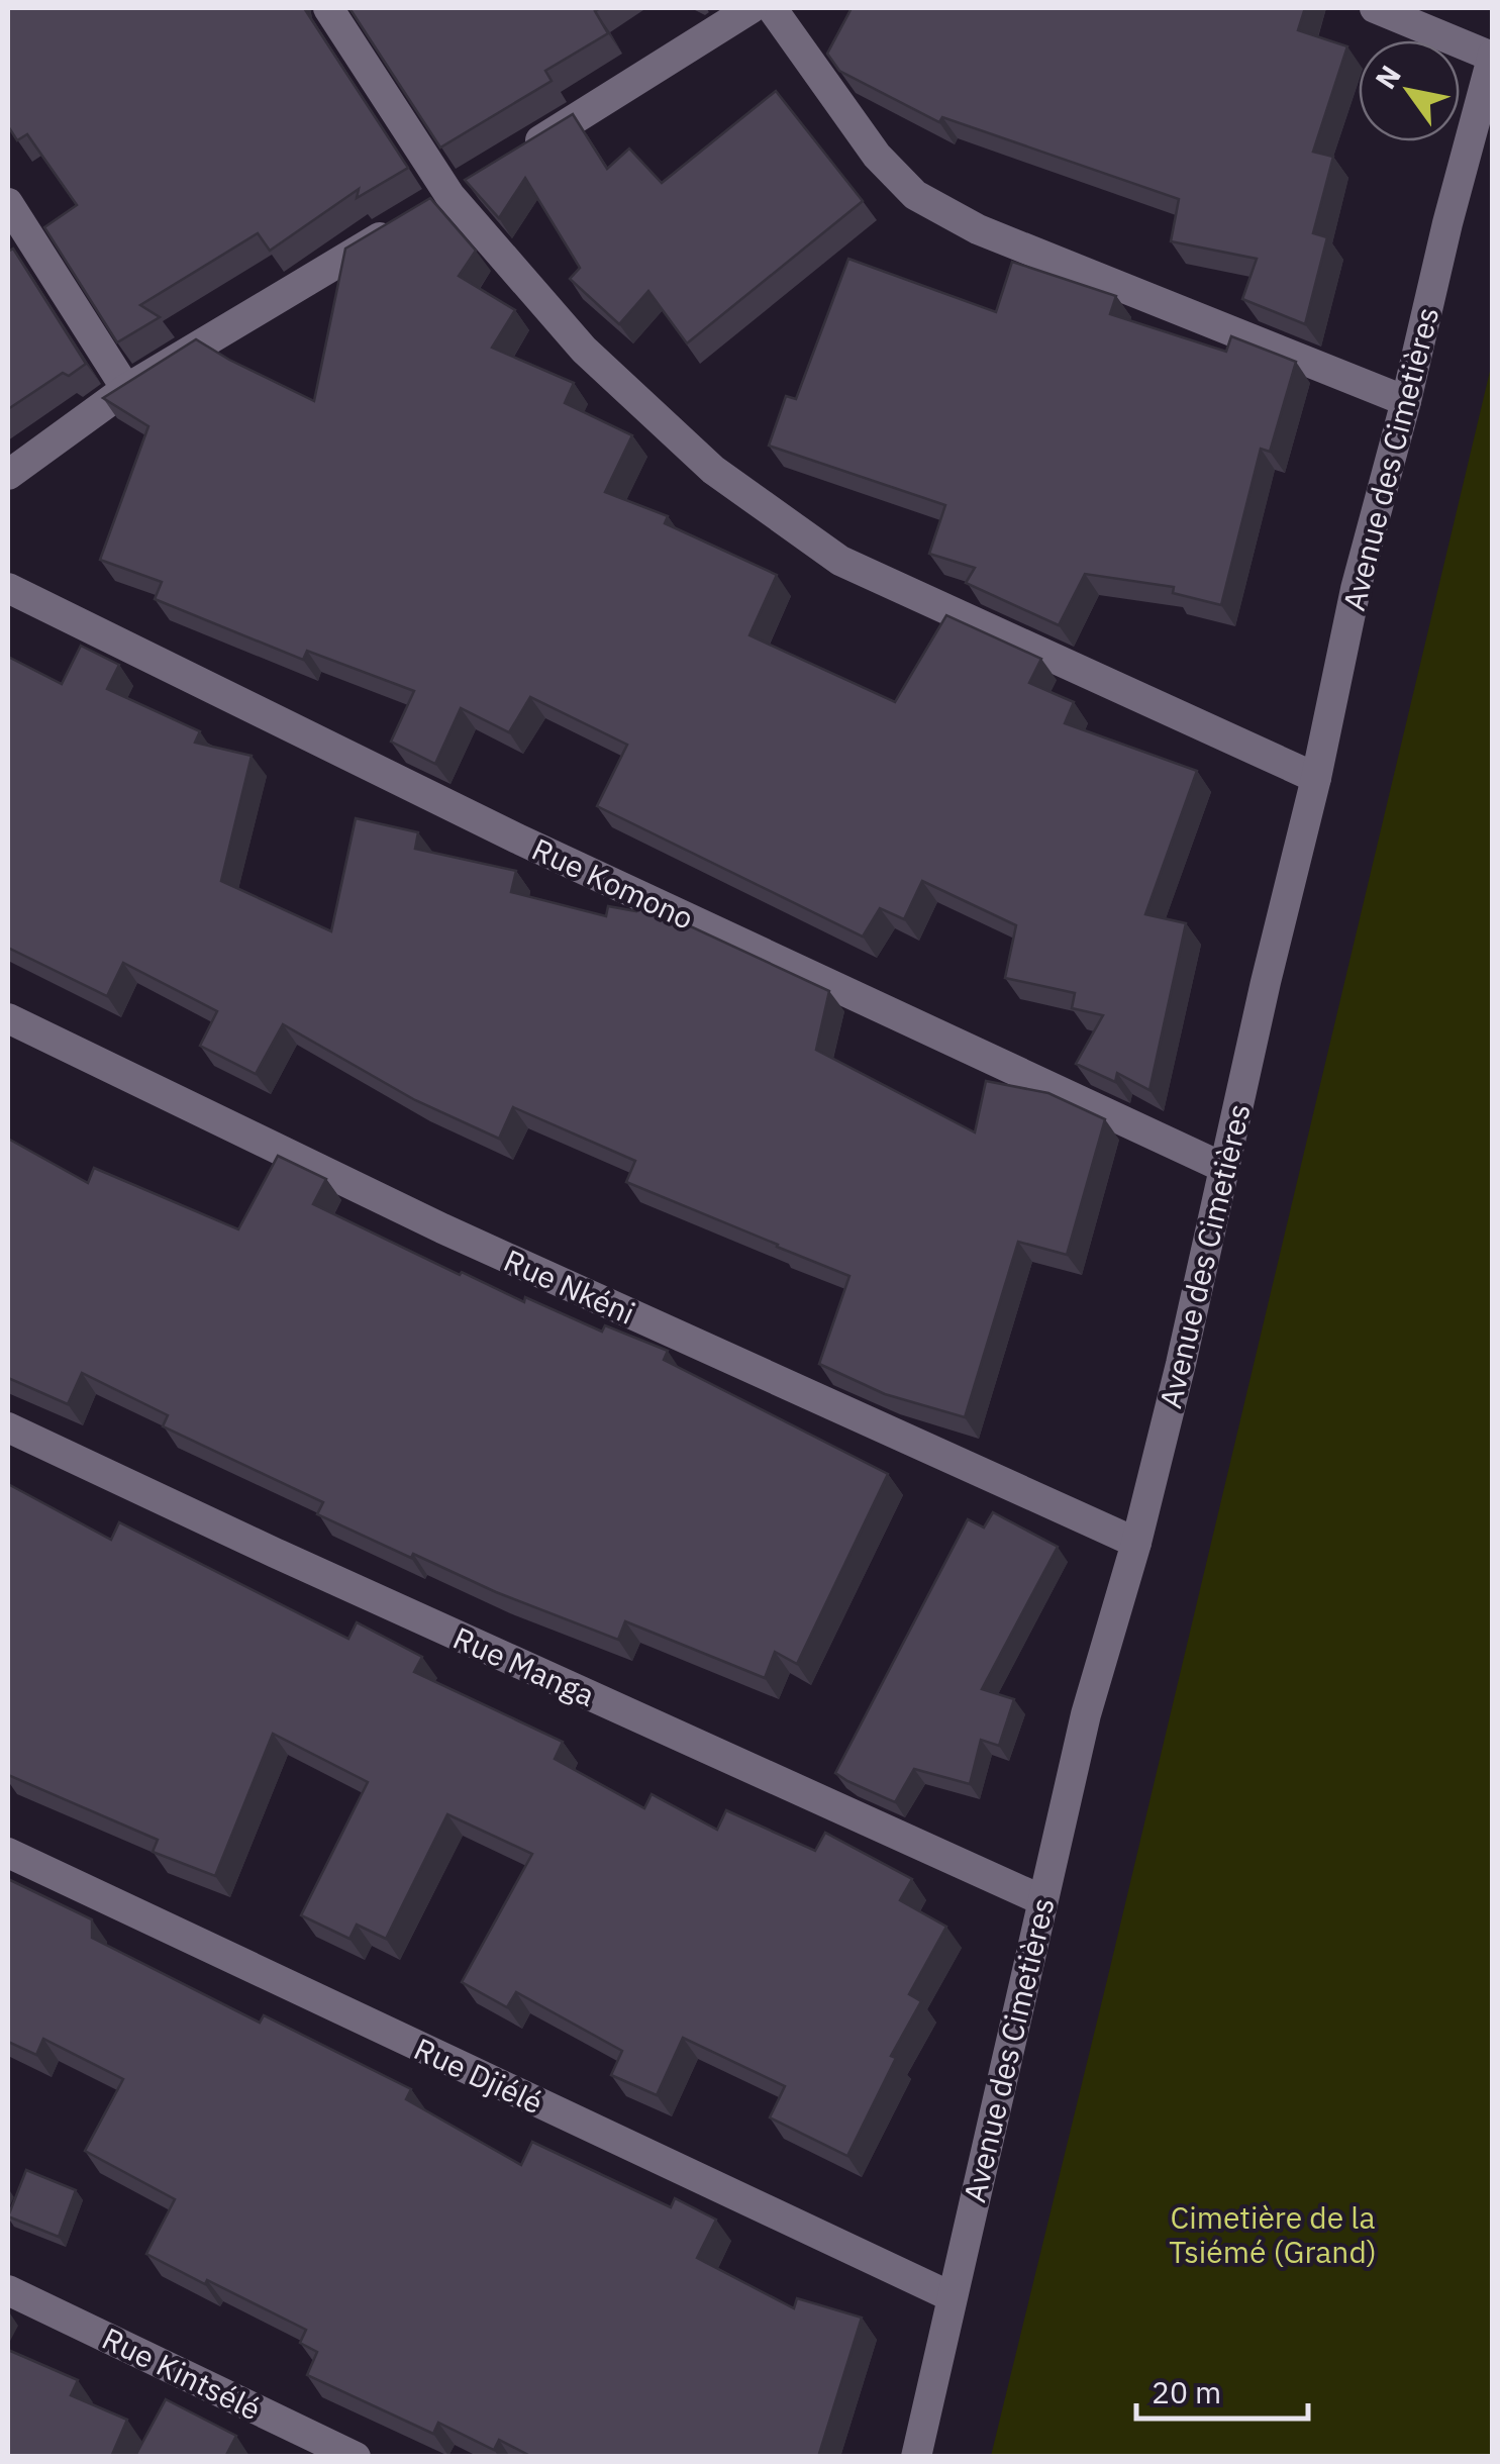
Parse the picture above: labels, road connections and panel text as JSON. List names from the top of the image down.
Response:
{
  "streets": {
    "street": [
      "Avenue des Cimetières",
      "Rue Komono",
      "Rue Nkéni",
      "Rue Manga",
      "Rue Djiélé",
      "Rue Kintsélé"
    ]
  },
  "crossings": [
    ["Avenue des Cimetières", "Rue Komono"],
    ["Avenue des Cimetières", "Rue Nkéni"],
    ["Avenue des Cimetières", "Rue Manga"],
    ["Avenue des Cimetières", "Rue Djiélé"]
  ],
  "parks": ["Cimetière de la Tsiémé (Grand)"],
  "scale_bar": "20 m",
  "north": "top left"
}
